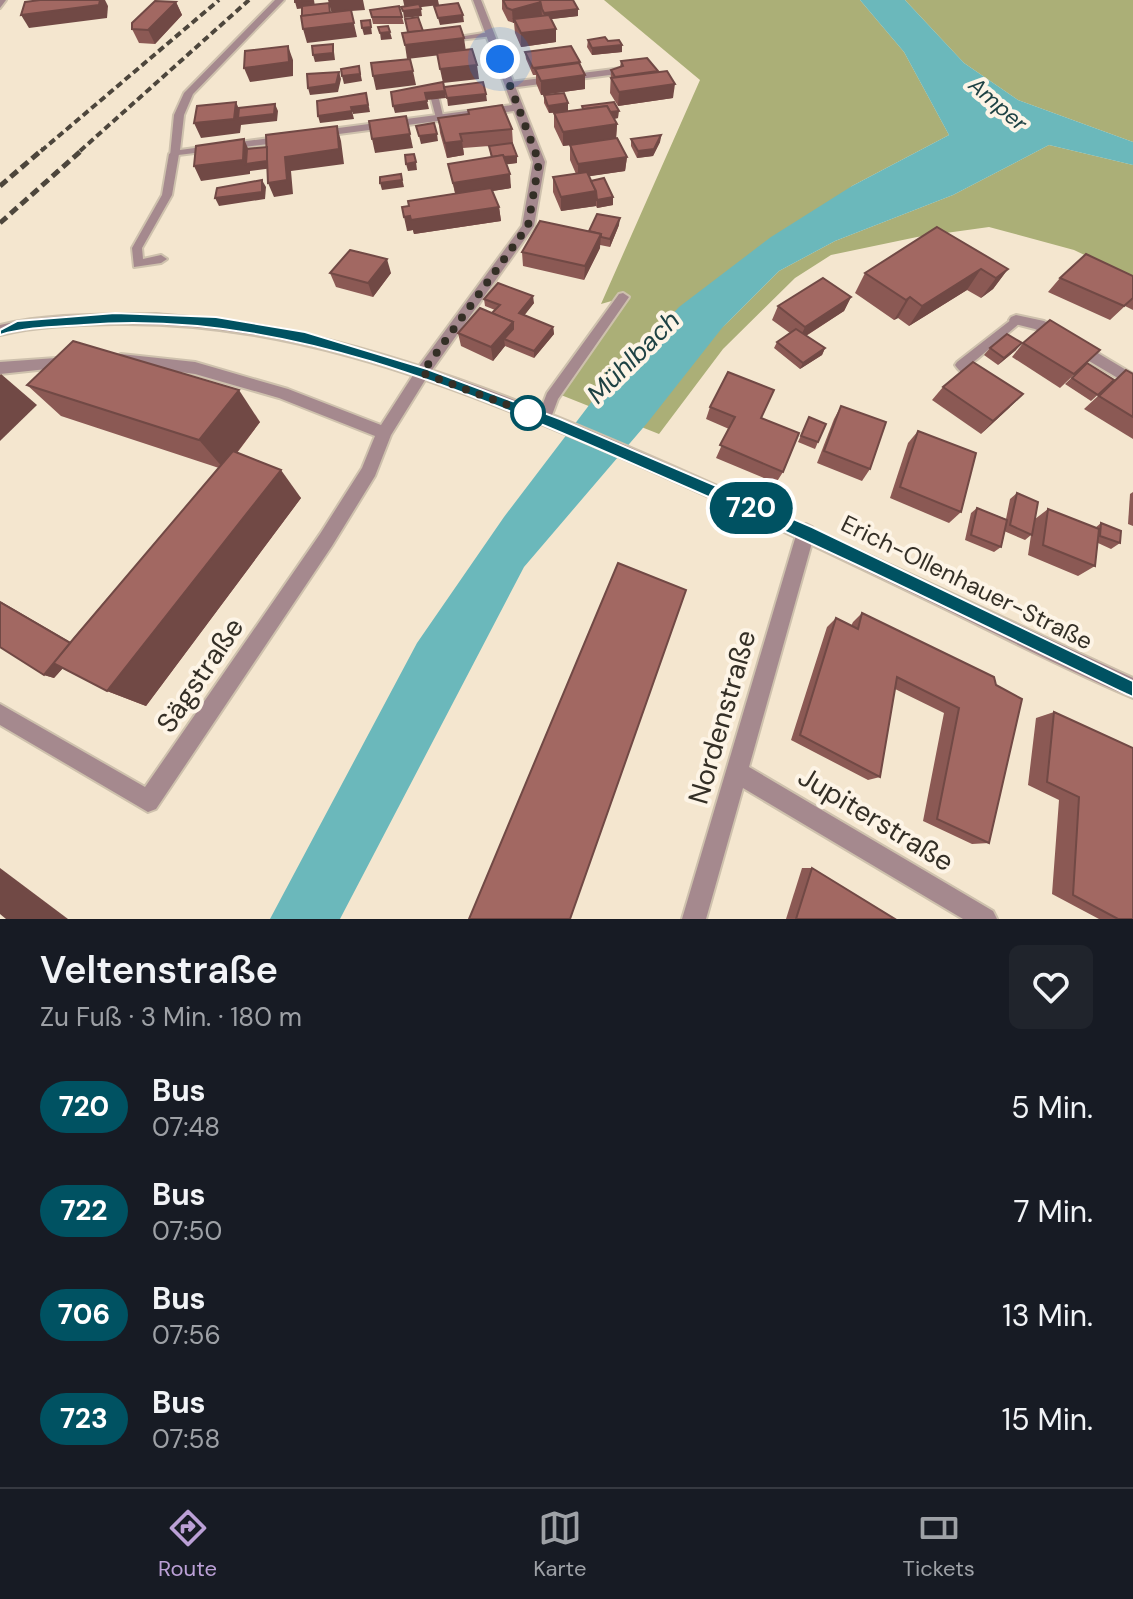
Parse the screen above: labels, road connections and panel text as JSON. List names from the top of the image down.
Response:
{
  "streets": {
    "street": [
      "Erich-Ollenhauer-Straße",
      "Sägstraße",
      "Nordenstraße",
      "Jupiterstraße"
    ]
  },
  "crossings": [
    ["Erich-Ollenhauer-Straße", "Sägstraße"],
    ["Erich-Ollenhauer-Straße", "Nordenstraße"],
    ["Nordenstraße", "Jupiterstraße"]
  ],
  "water": ["Amper", "Mühlbach"],
  "lines": ["bus line 720"],
  "page": {
    "on_map": "720",
    "heading": ["Veltenstraße", "Zu Fuß · 3 Min. · 180 m"],
    "list": [
      {
        "mark": "720",
        "name": "Bus",
        "note": "07:48",
        "value": "5 Min."
      },
      {
        "mark": "722",
        "name": "Bus",
        "note": "07:50",
        "value": "7 Min."
      },
      {
        "mark": "706",
        "name": "Bus",
        "note": "07:56",
        "value": "13 Min."
      },
      {
        "mark": "723",
        "name": "Bus",
        "note": "07:58",
        "value": "15 Min."
      }
    ],
    "tabs": ["Route", "Karte", "Tickets"]
  }
}
